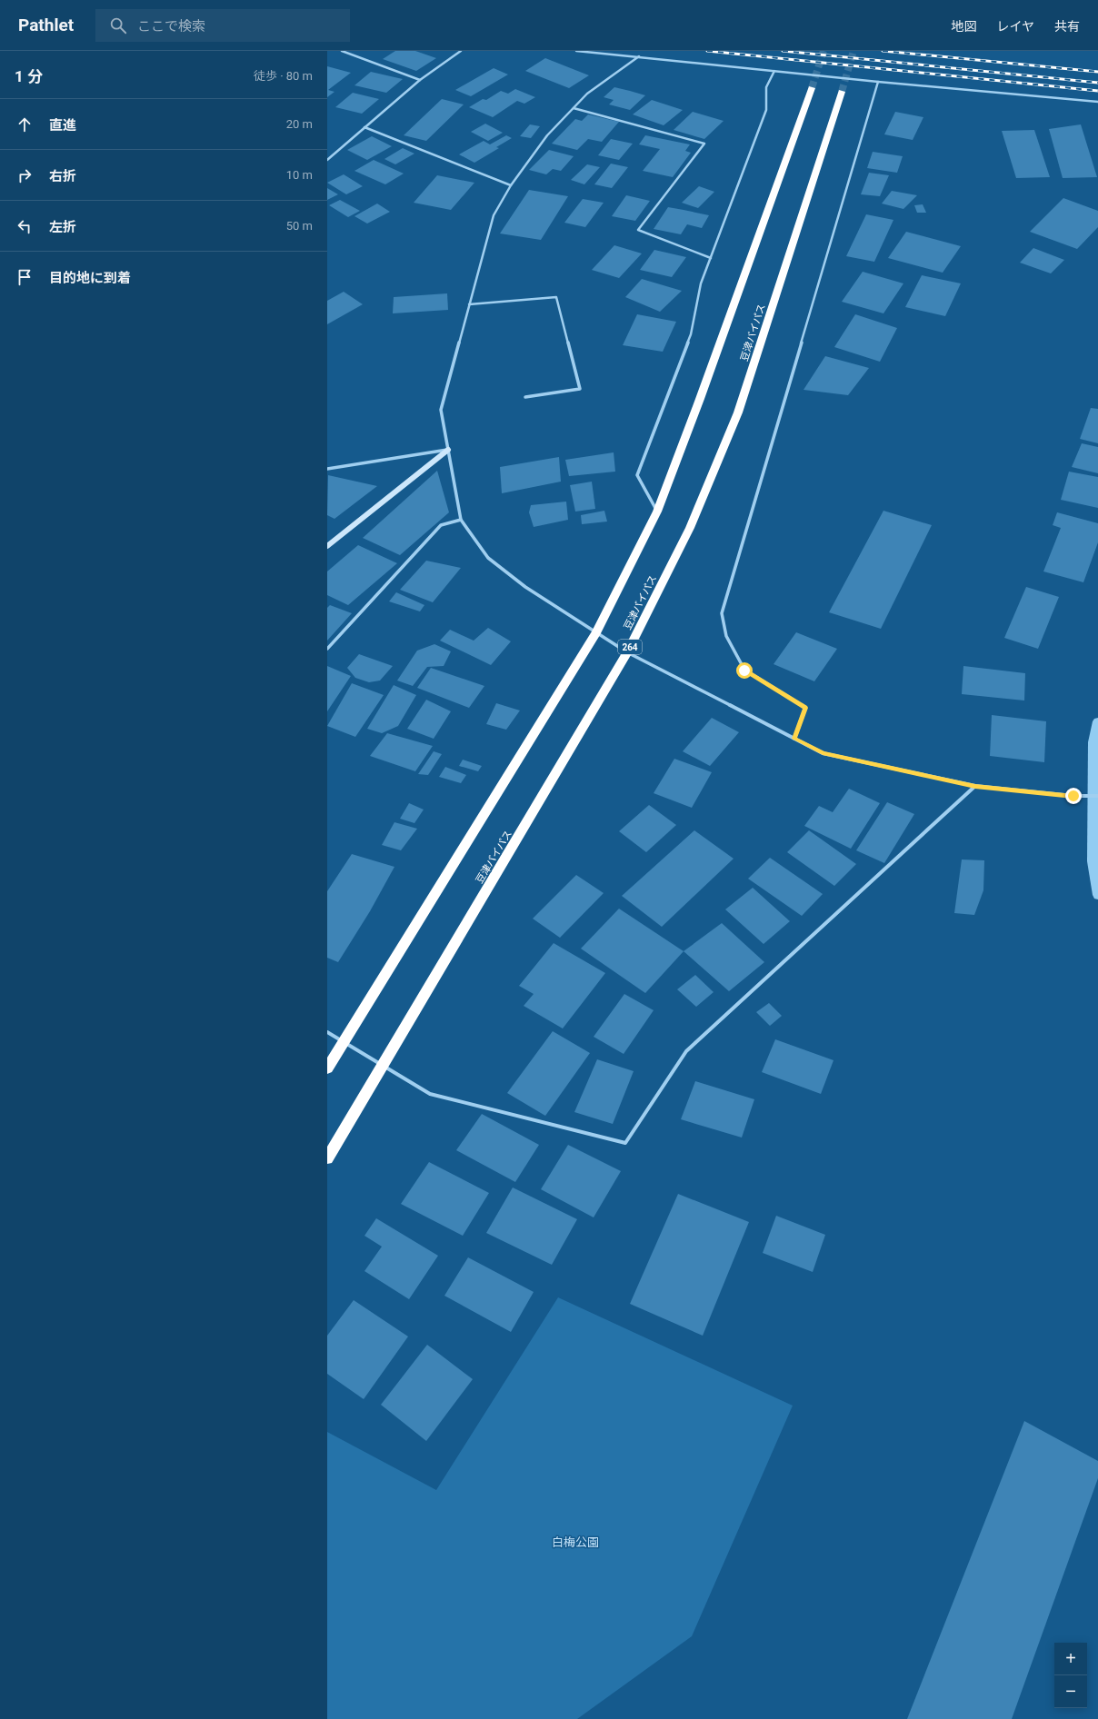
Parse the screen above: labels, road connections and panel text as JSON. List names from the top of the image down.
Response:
{
  "streets": {
    "highway": ["豆津バイパス", "264"]
  },
  "parks": ["白梅公園"],
  "page": {
    "header": "Pathlet",
    "search": "ここで検索",
    "nav": ["地図", "レイヤ", "共有"],
    "heading": ["1 分", "徒歩 · 80 m"],
    "list": [
      ["直進", "20 m"],
      ["右折", "10 m"],
      ["左折", "50 m"],
      "目的地に到着"
    ],
    "map_buttons": ["+", "−"]
  }
}
